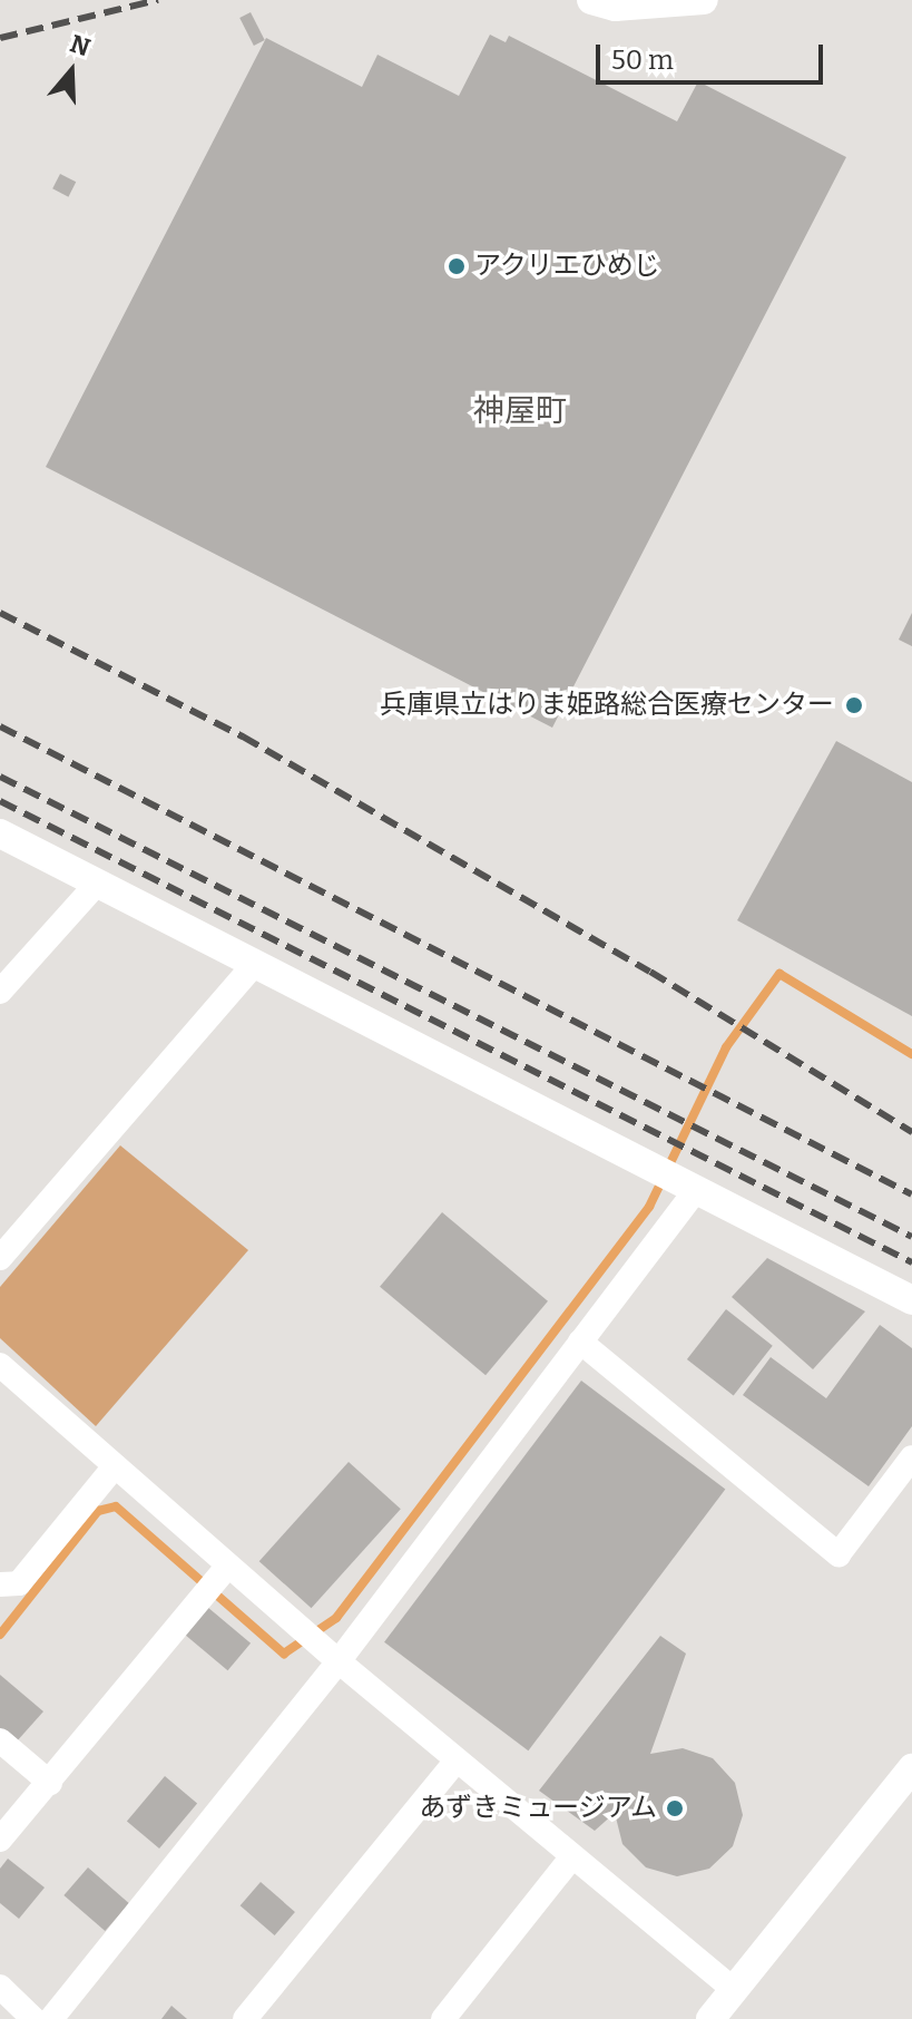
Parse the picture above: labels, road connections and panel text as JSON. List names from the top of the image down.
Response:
{
  "districts": ["神屋町"],
  "places": ["アクリエひめじ", "兵庫県立はりま姫路総合医療センター", "あずきミュージアム"],
  "scale_bar": "50 m",
  "north": "top"
}
